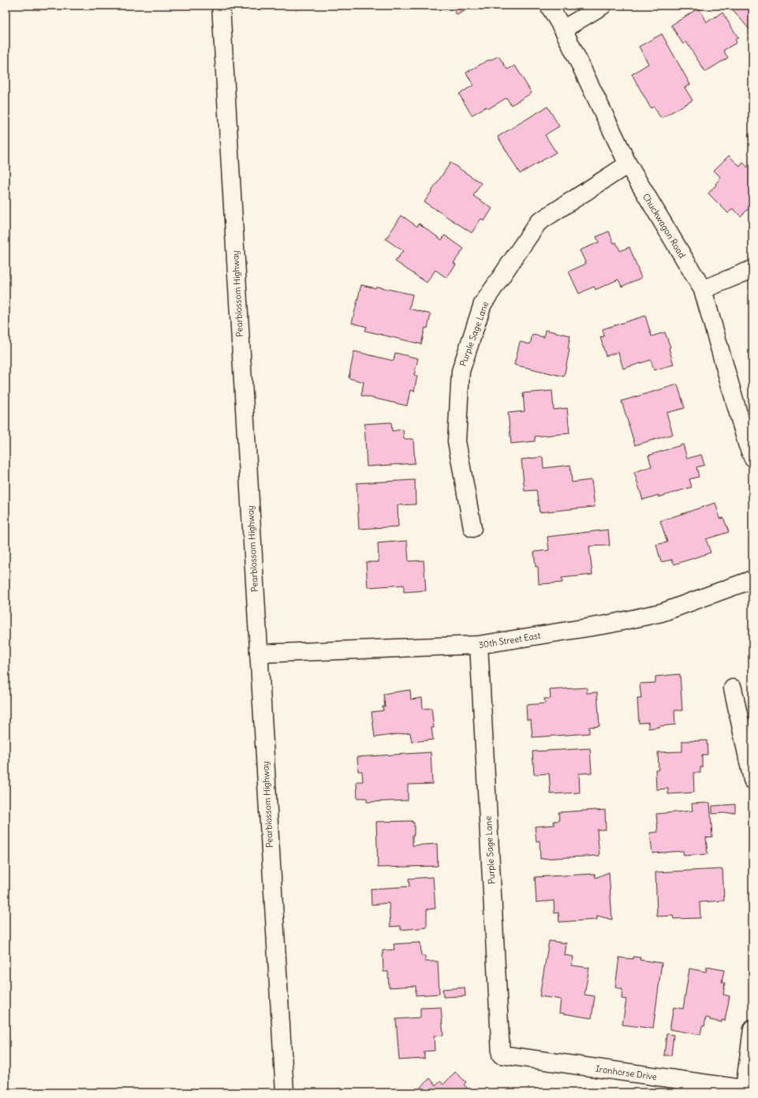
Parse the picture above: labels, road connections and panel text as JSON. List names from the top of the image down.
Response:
{
  "streets": {
    "street": [
      "Chuckwagon Road",
      "Pearblossom Highway",
      "Purple Sage Lane",
      "30th Street East",
      "Ironhorse Drive"
    ]
  },
  "crossings": [
    ["Chuckwagon Road", "Purple Sage Lane"],
    ["Pearblossom Highway", "30th Street East"],
    ["Purple Sage Lane", "30th Street East"],
    ["Purple Sage Lane", "Ironhorse Drive"]
  ]
}
